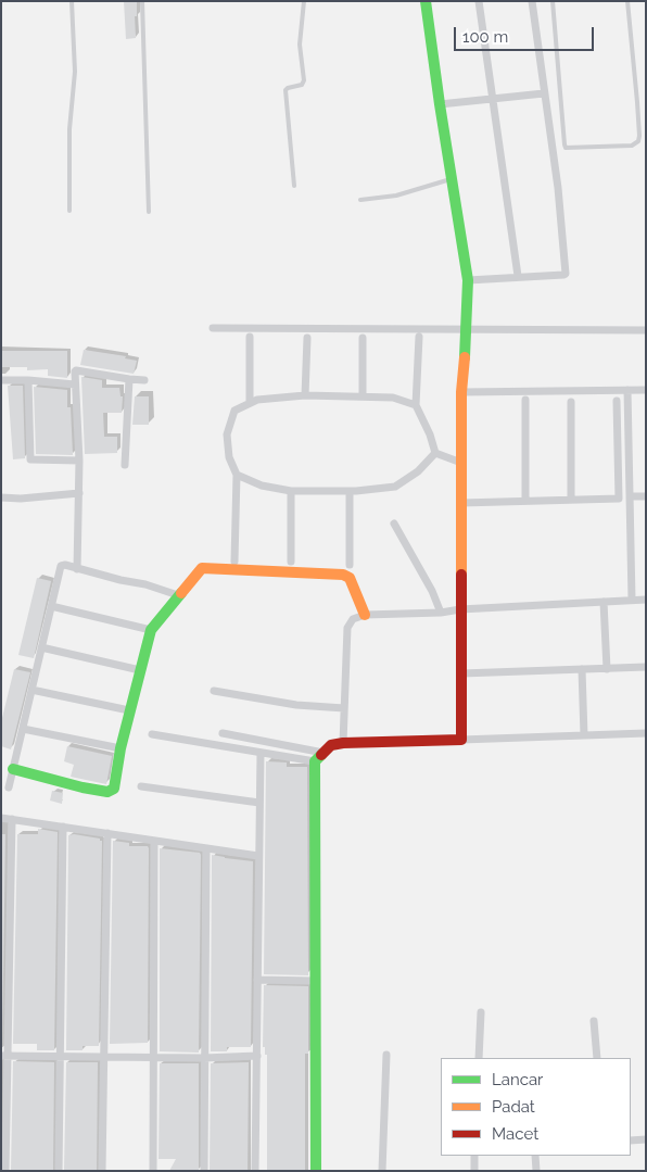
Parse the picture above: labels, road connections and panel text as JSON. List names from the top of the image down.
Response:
{
  "legend": ["Lancar", "Padat", "Macet"],
  "scale_bar": "100 m"
}
